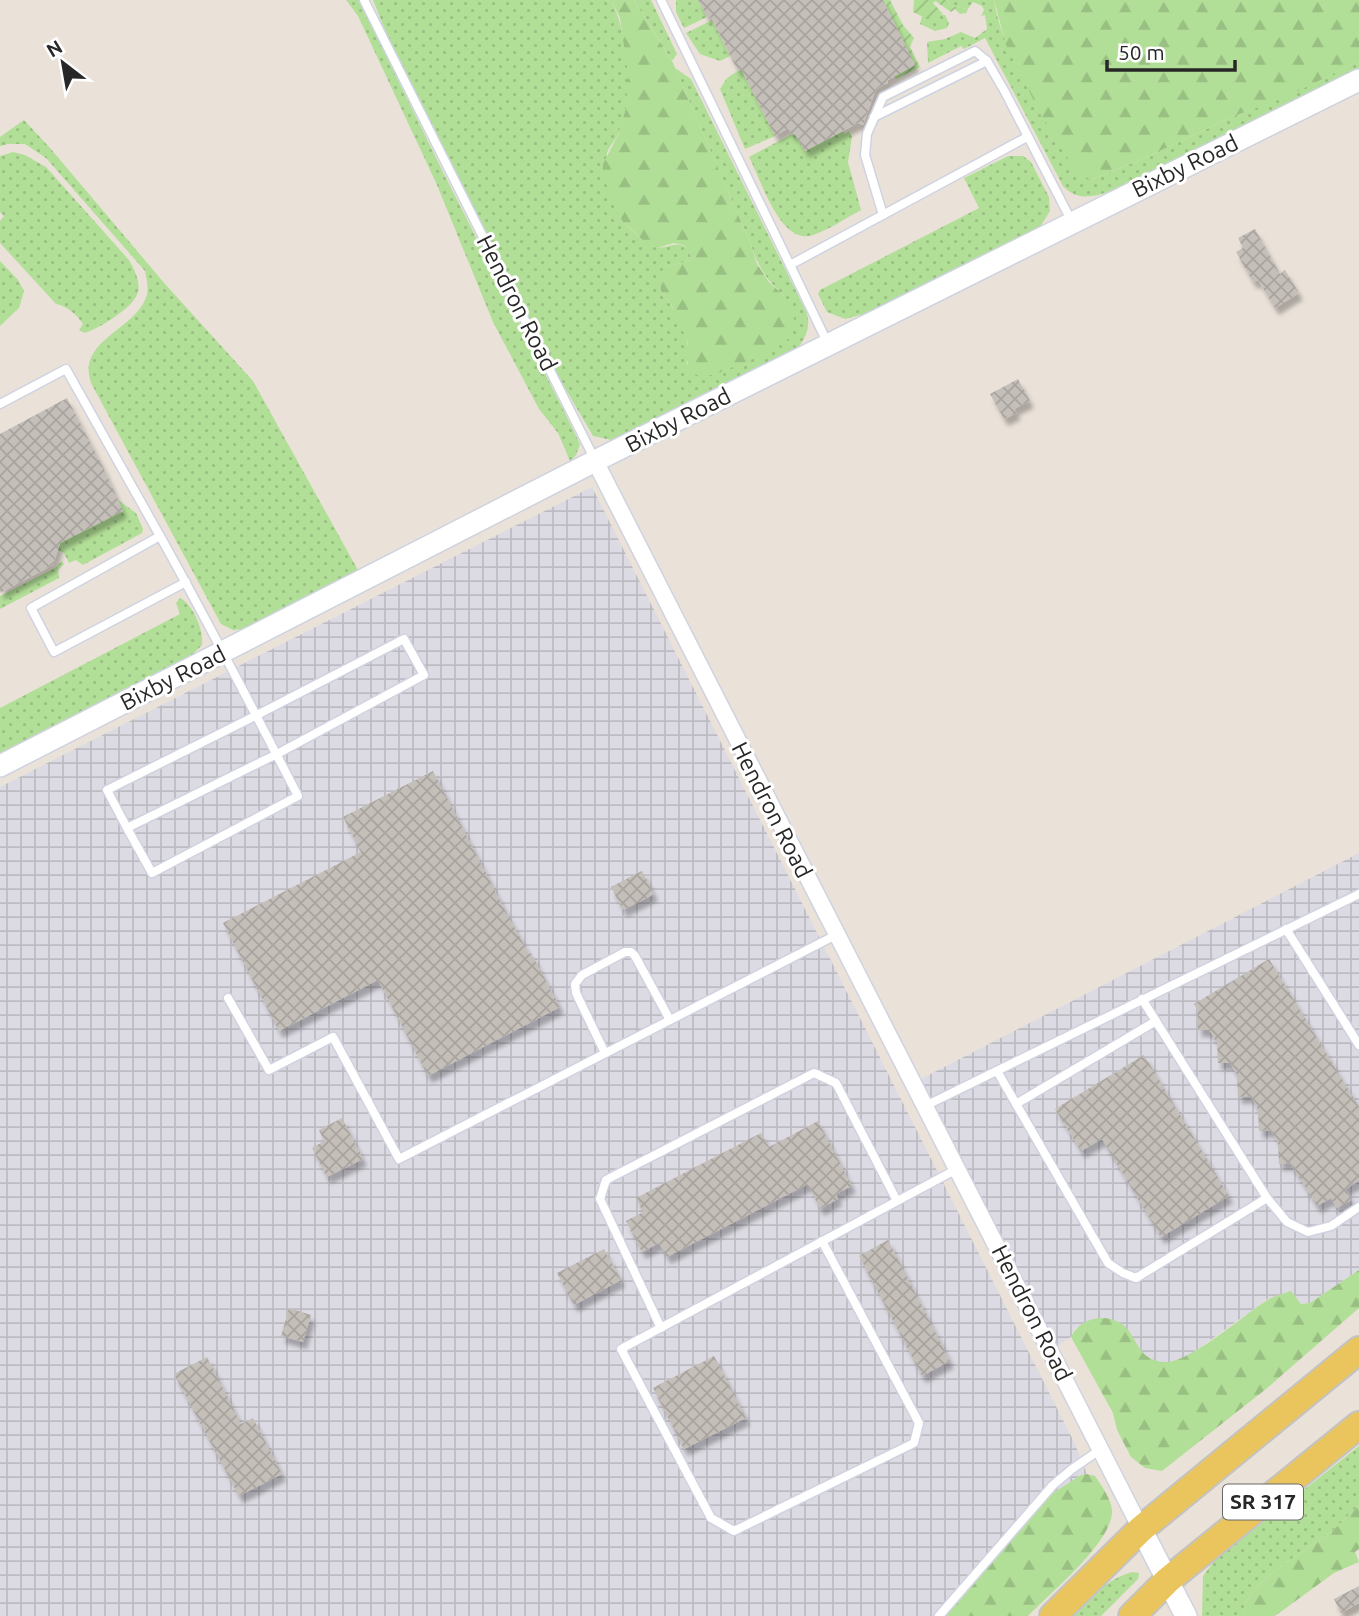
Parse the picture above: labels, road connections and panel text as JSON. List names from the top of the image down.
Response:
{
  "streets": {
    "main road": ["SR 317"],
    "street": ["Bixby Road", "Hendron Road"]
  },
  "crossings": [
    ["Bixby Road", "Hendron Road"],
    ["Hendron Road", "SR 317"]
  ],
  "scale_bar": "50 m",
  "north": "top left"
}
